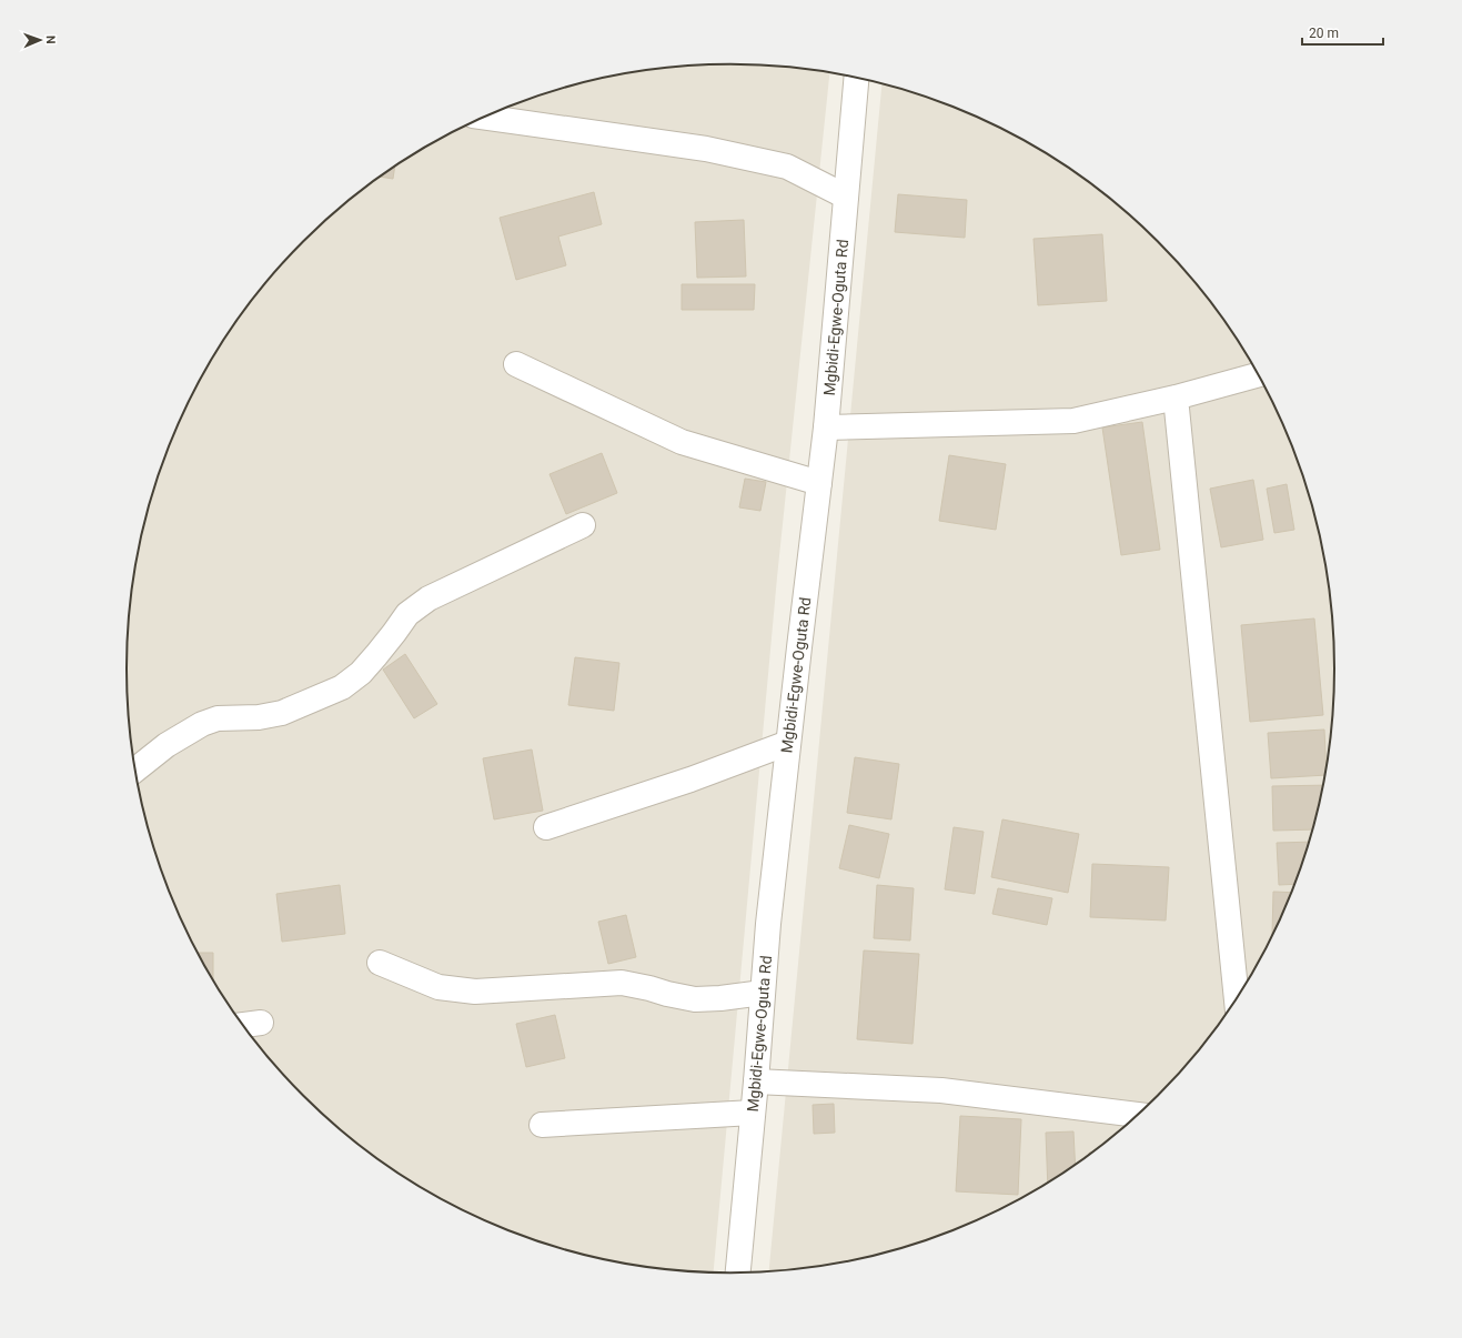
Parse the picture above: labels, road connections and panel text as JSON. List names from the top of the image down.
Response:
{
  "streets": {
    "street": ["Mgbidi-Egwe-Oguta Rd"]
  },
  "scale_bar": "20 m",
  "north": "right"
}
